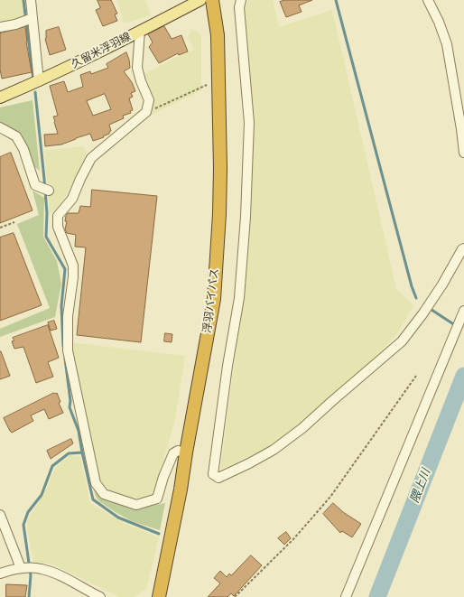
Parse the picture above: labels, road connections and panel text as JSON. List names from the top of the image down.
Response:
{
  "streets": {
    "highway": ["浮羽バイパス"],
    "main road": ["久留米浮羽線"]
  },
  "water": ["隈上川"]
}
